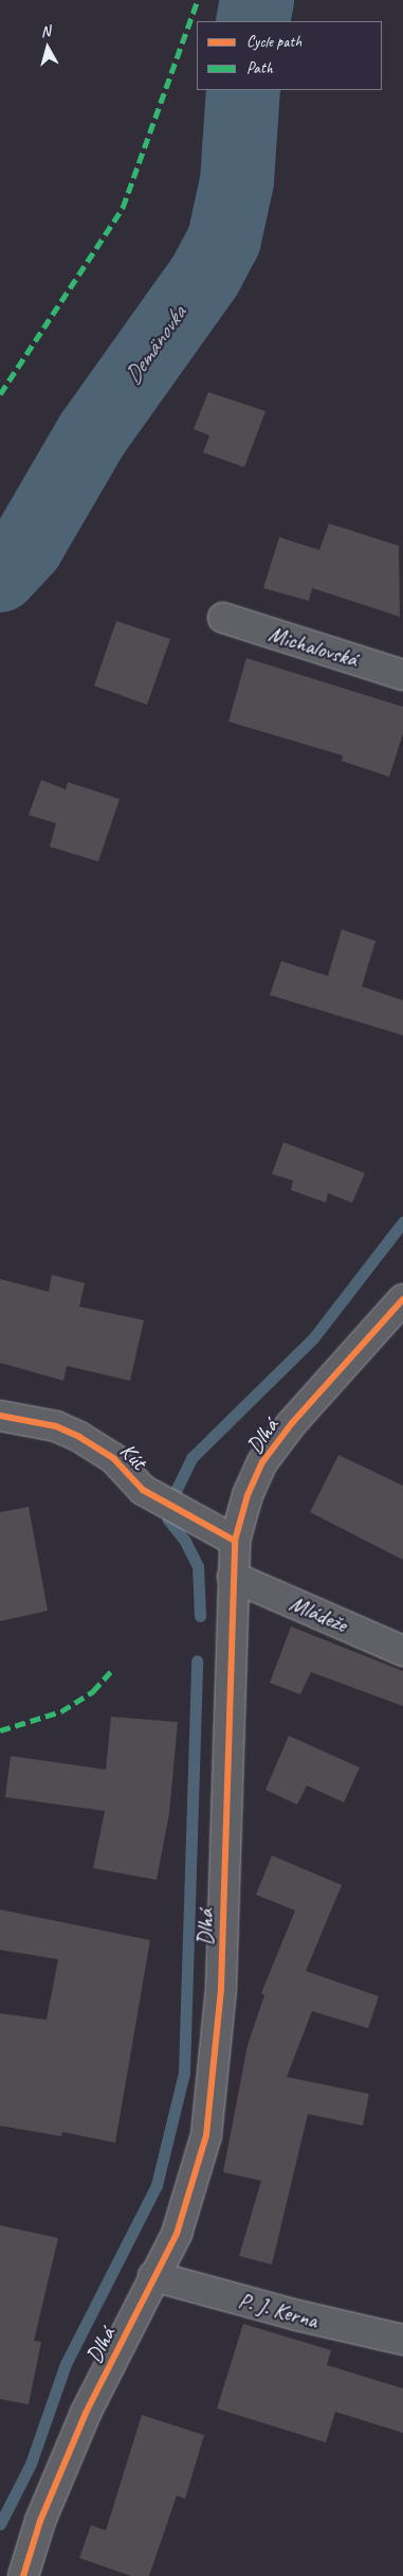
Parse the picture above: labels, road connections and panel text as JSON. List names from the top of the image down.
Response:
{
  "streets": {
    "street": [
      "Michalovská",
      "Dlhá",
      "Kút",
      "Mládeže",
      "P. J. Kerna"
    ]
  },
  "crossings": [
    ["Dlhá", "Kút"],
    ["Dlhá", "Mládeže"],
    ["Dlhá", "P. J. Kerna"]
  ],
  "water": ["Demänovka"],
  "legend": ["Cycle path", "Path"],
  "north": "top"
}
